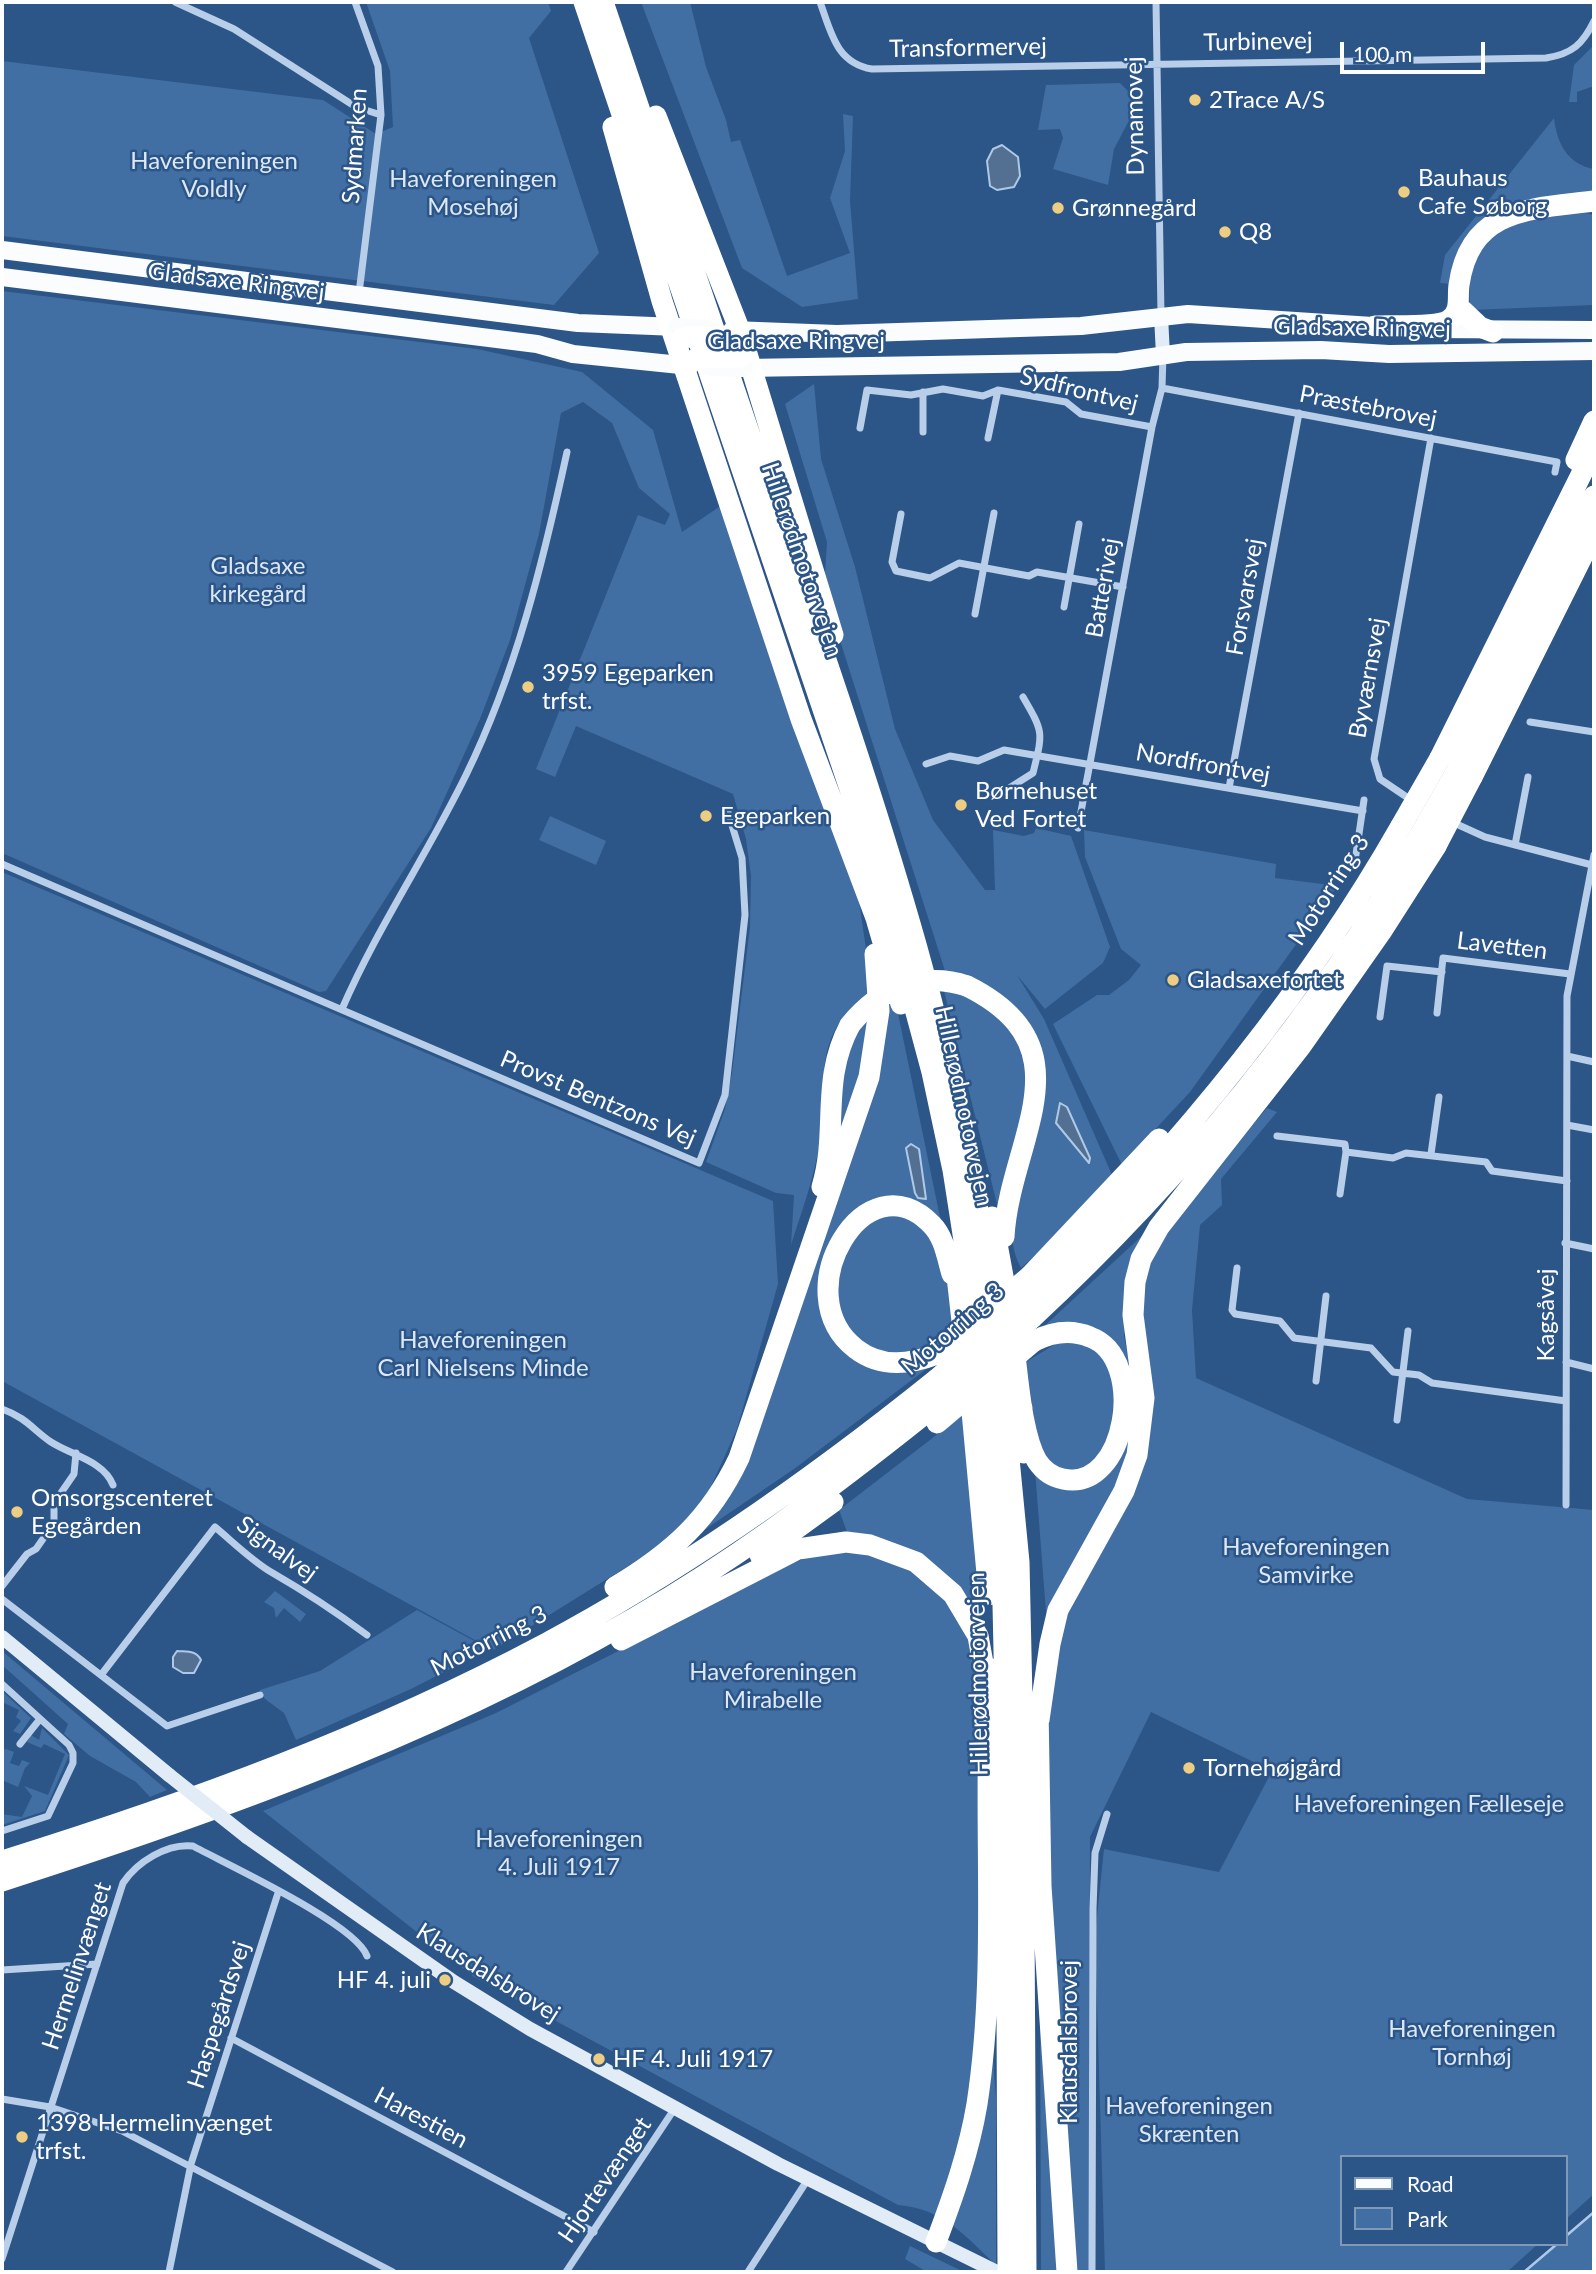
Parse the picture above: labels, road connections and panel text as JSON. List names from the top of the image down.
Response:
{
  "streets": {
    "highway": ["Hillerødmotorvejen", "Motorring 3"],
    "main road": ["Gladsaxe Ringvej"],
    "street": [
      "Turbinevej",
      "Transformervej",
      "Dynamovej",
      "Sydmarken",
      "Sydfrontvej",
      "Præstebrovej",
      "Batterivej",
      "Forsvarsvej",
      "Byværnsvej",
      "Nordfrontvej",
      "Lavetten",
      "Provst Bentzons Vej",
      "Kagsåvej",
      "Signalvej",
      "Hermelinvænget",
      "Klausdalsbrovej",
      "Haspegårdsvej",
      "Harestien",
      "Hjortevænget"
    ]
  },
  "crossings": [
    ["Turbinevej", "Transformervej"],
    ["Turbinevej", "Dynamovej"],
    ["Transformervej", "Dynamovej"],
    ["Dynamovej", "Gladsaxe Ringvej"],
    ["Dynamovej", "Batterivej"],
    ["Sydmarken", "Gladsaxe Ringvej"],
    ["Gladsaxe Ringvej", "Batterivej"],
    ["Sydfrontvej", "Batterivej"],
    ["Præstebrovej", "Batterivej"],
    ["Præstebrovej", "Forsvarsvej"],
    ["Præstebrovej", "Byværnsvej"],
    ["Batterivej", "Nordfrontvej"],
    ["Forsvarsvej", "Nordfrontvej"],
    ["Lavetten", "Kagsåvej"],
    ["Hermelinvænget", "Haspegårdsvej"],
    ["Klausdalsbrovej", "Hjortevænget"],
    ["Haspegårdsvej", "Harestien"],
    ["Harestien", "Hjortevænget"]
  ],
  "parks": [
    "Haveforeningen Voldly",
    "Haveforeningen Mosehøj",
    "Gladsaxe kirkegård",
    "Haveforeningen Carl Nielsens Minde",
    "Haveforeningen Samvirke",
    "Haveforeningen Mirabelle",
    "Haveforeningen Fælleseje",
    "Haveforeningen 4. Juli 1917",
    "Haveforeningen Tornhøj",
    "Haveforeningen Skrænten"
  ],
  "places": [
    "2Trace A/S",
    "Bauhaus Cafe Søborg",
    "Grønnegård",
    "Q8",
    "3959 Egeparken trfst.",
    "Børnehuset Ved Fortet",
    "Egeparken",
    "Gladsaxefortet",
    "Omsorgscenteret Egegården",
    "Tornehøjgård",
    "HF 4. juli",
    "HF 4. Juli 1917",
    "1398 Hermelinvænget trfst."
  ],
  "legend": ["Road", "Park"],
  "scale_bar": "100 m"
}
